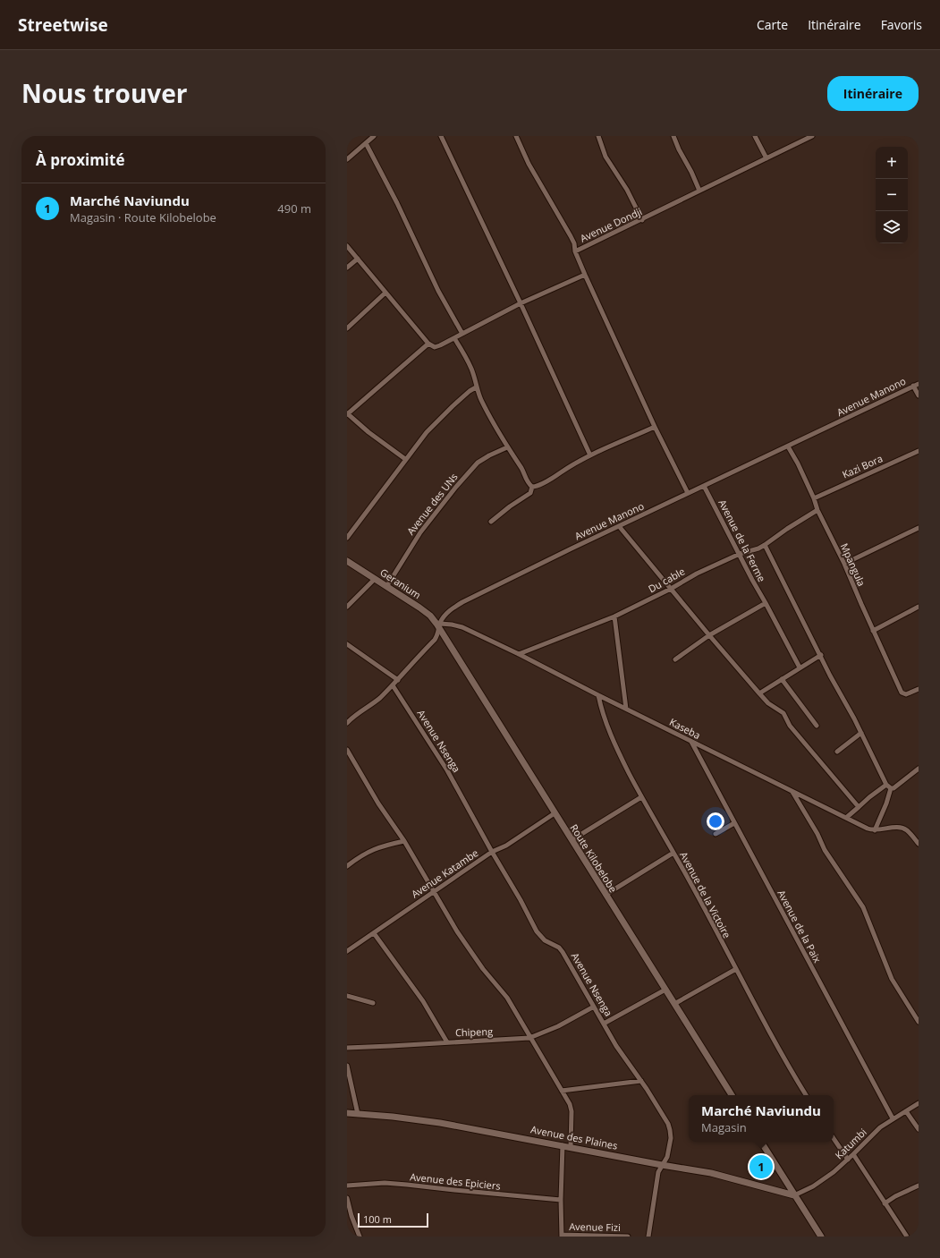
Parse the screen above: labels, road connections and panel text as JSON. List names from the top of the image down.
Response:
{
  "streets": {
    "street": [
      "Avenue Dondji",
      "Avenue Manono",
      "Kazi Bora",
      "Avenue des UNs",
      "Avenue de la Ferme",
      "Mpangula",
      "Du cable",
      "Geranium",
      "Kaseba",
      "Avenue Nsenga",
      "Route Kilobelobe",
      "Avenue Katambe",
      "Avenue de la Victoire",
      "Avenue de la Paix",
      "Chipeng",
      "Avenue des Plaines",
      "Katumbi",
      "Avenue des Epiciers",
      "Avenue Fizi"
    ]
  },
  "crossings": [
    ["Avenue Dondji", "Avenue Manono"],
    ["Avenue Manono", "Avenue de la Ferme"],
    ["Avenue Manono", "Mpangula"],
    ["Avenue Manono", "Geranium"],
    ["Avenue Manono", "Kaseba"],
    ["Avenue Manono", "Avenue Nsenga"],
    ["Avenue Manono", "Route Kilobelobe"],
    ["Kazi Bora", "Mpangula"],
    ["Avenue des UNs", "Geranium"],
    ["Avenue de la Ferme", "Du cable"],
    ["Mpangula", "Du cable"],
    ["Du cable", "Kaseba"],
    ["Geranium", "Kaseba"],
    ["Geranium", "Route Kilobelobe"],
    ["Kaseba", "Route Kilobelobe"],
    ["Kaseba", "Avenue de la Victoire"],
    ["Kaseba", "Avenue de la Paix"],
    ["Avenue Nsenga", "Avenue Katambe"],
    ["Avenue Nsenga", "Chipeng"],
    ["Avenue Nsenga", "Avenue des Plaines"],
    ["Route Kilobelobe", "Avenue Katambe"],
    ["Avenue de la Paix", "Katumbi"],
    ["Avenue des Plaines", "Katumbi"]
  ],
  "scale_bar": "100 m",
  "page": {
    "header": "Streetwise",
    "nav": ["Carte", "Itinéraire", "Favoris"],
    "title": "Nous trouver",
    "buttons": "Itinéraire",
    "heading": "À proximité",
    "map_buttons": ["+", "−"],
    "list": [
      {
        "mark": "1",
        "name": "Marché Naviundu",
        "note": "Magasin · Route Kilobelobe",
        "value": "490 m"
      }
    ],
    "popup": ["Marché Naviundu", "Magasin"],
    "pins": "1",
    "scale": "100 m"
  }
}
